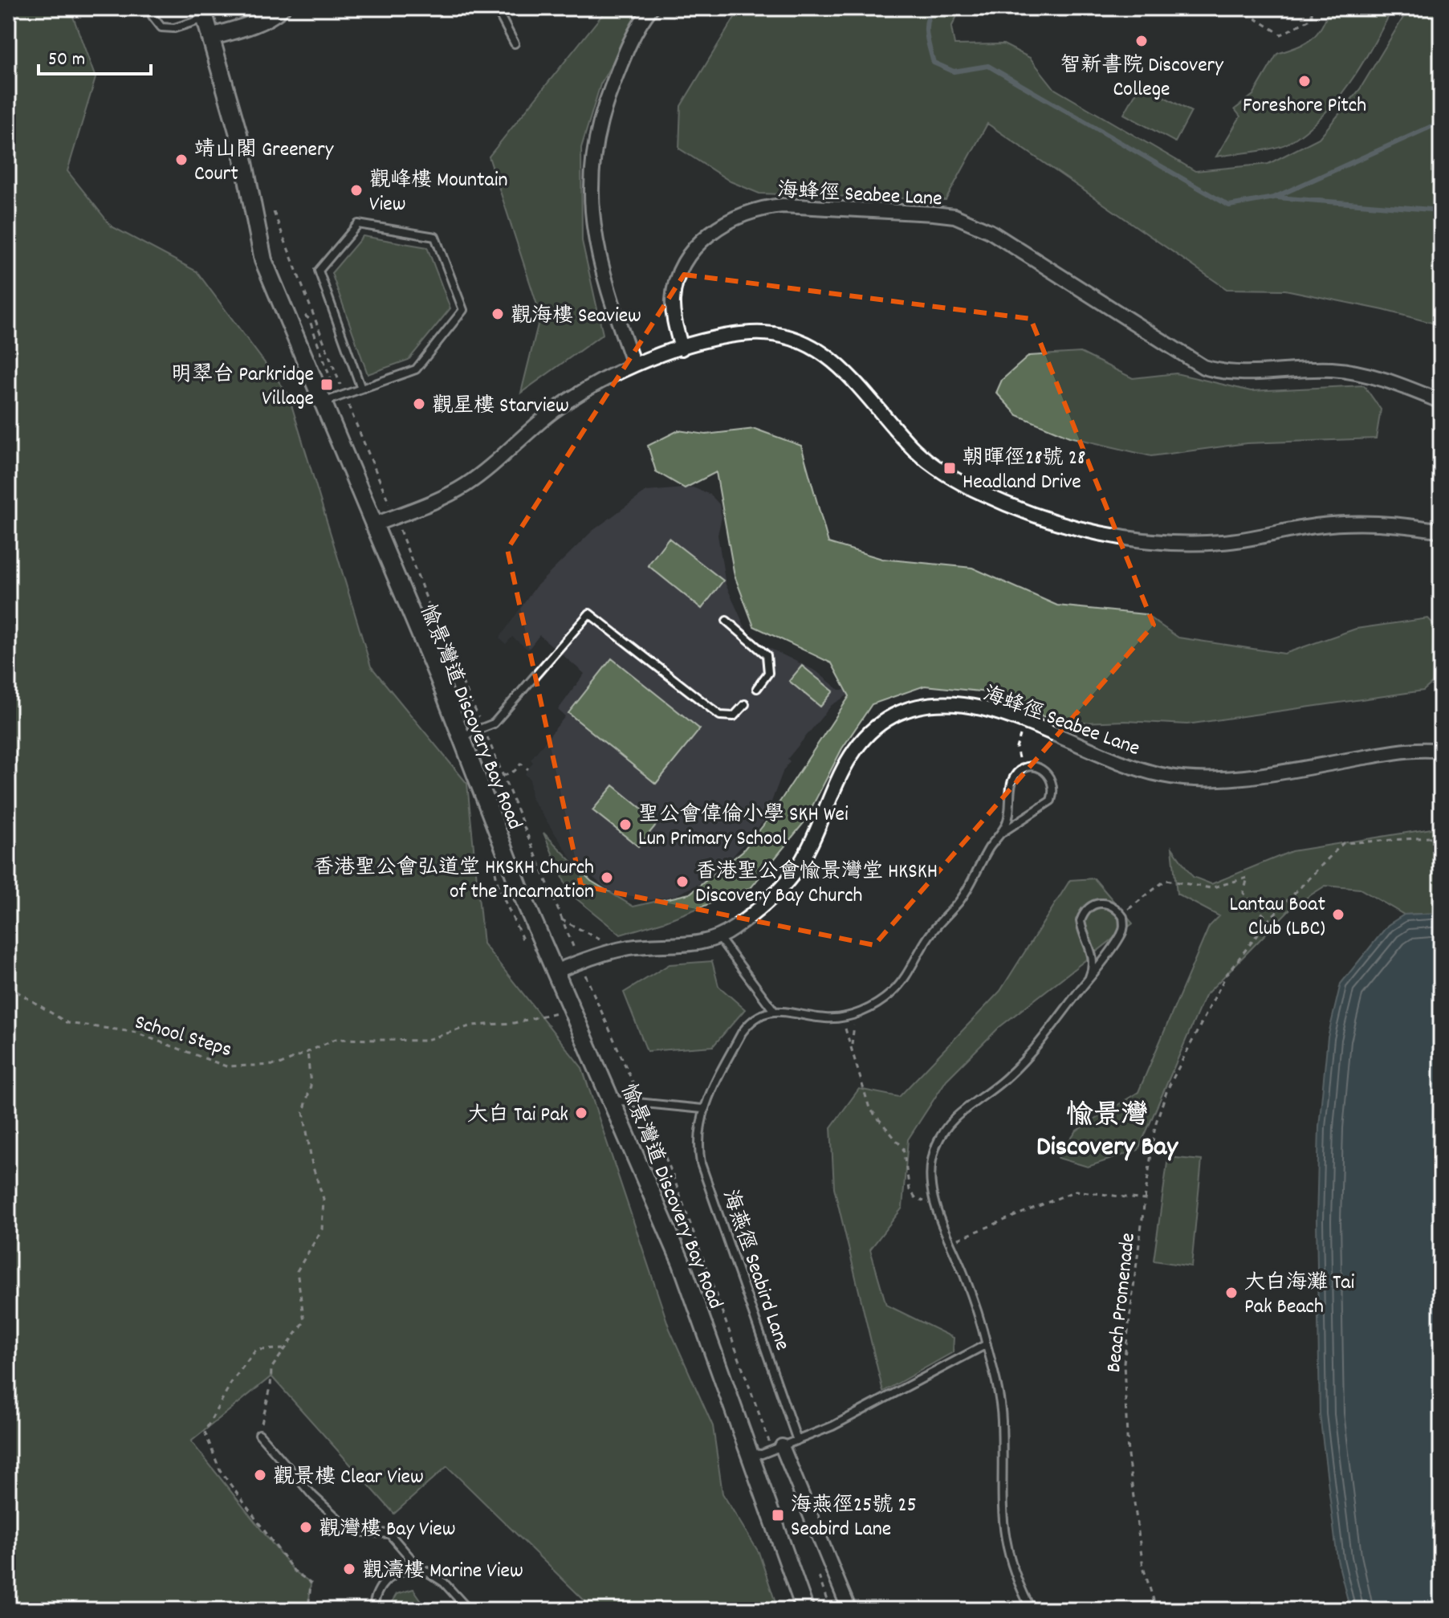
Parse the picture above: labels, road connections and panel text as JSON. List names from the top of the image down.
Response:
{
  "streets": {
    "street": ["海蜂徑 Seabee Lane", "愉景灣道 Discovery Bay Road"],
    "lane": ["海燕徑 Seabird Lane"],
    "path": ["School Steps", "Beach Promenade"]
  },
  "crossings": [
    ["海蜂徑 Seabee Lane", "愉景灣道 Discovery Bay Road"]
  ],
  "districts": ["愉景灣 Discovery Bay"],
  "places": {
    "other": [
      "智新書院 Discovery College",
      "Foreshore Pitch",
      "靖山閣 Greenery Court",
      "觀峰樓 Mountain View",
      "觀海樓 Seaview",
      "觀星樓 Starview",
      "聖公會偉倫小學 SKH Wei Lun Primary School",
      "香港聖公會弘道堂 HKSKH Church of the Incarnation",
      "香港聖公會愉景灣堂 HKSKH Discovery Bay Church",
      "Lantau Boat Club (LBC)",
      "大白 Tai Pak",
      "大白海灘 Tai Pak Beach",
      "觀景樓 Clear View",
      "觀灣樓 Bay View",
      "觀濤樓 Marine View"
    ],
    "transit": ["明翠台 Parkridge Village", "朝暉徑28號 28 Headland Drive", "海燕徑25號 25 Seabird Lane"]
  },
  "scale_bar": "50 m"
}
